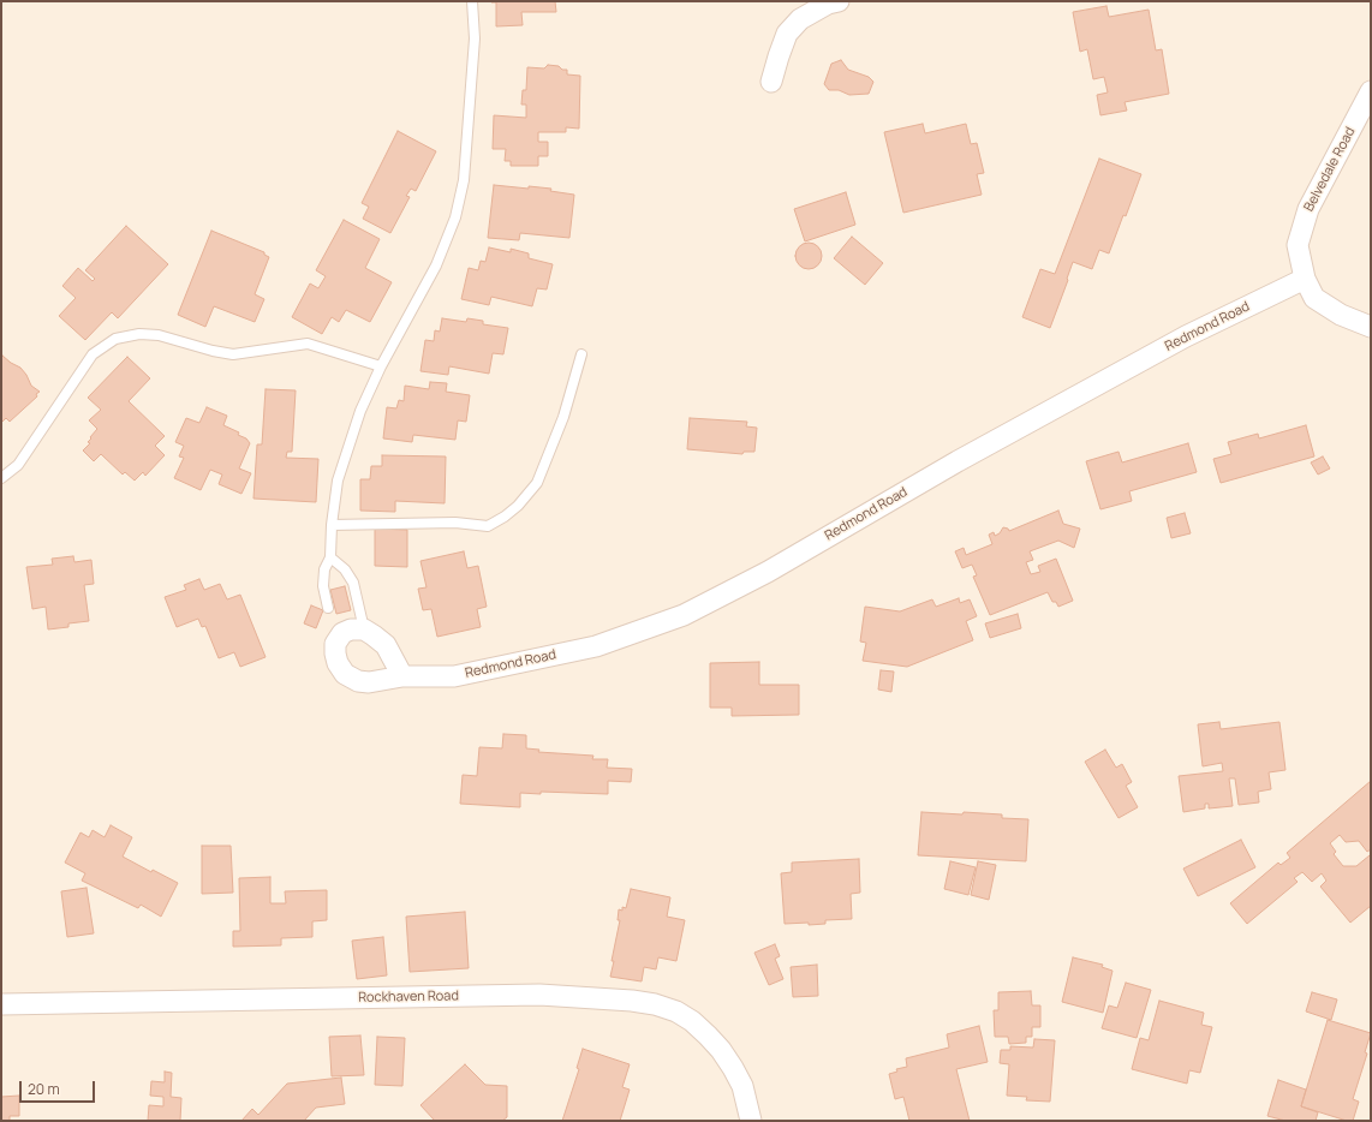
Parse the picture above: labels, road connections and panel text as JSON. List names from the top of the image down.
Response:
{
  "streets": {
    "street": ["Belvedale Road", "Redmond Road", "Rockhaven Road"]
  },
  "crossings": [
    ["Belvedale Road", "Redmond Road"]
  ],
  "scale_bar": "20 m"
}
